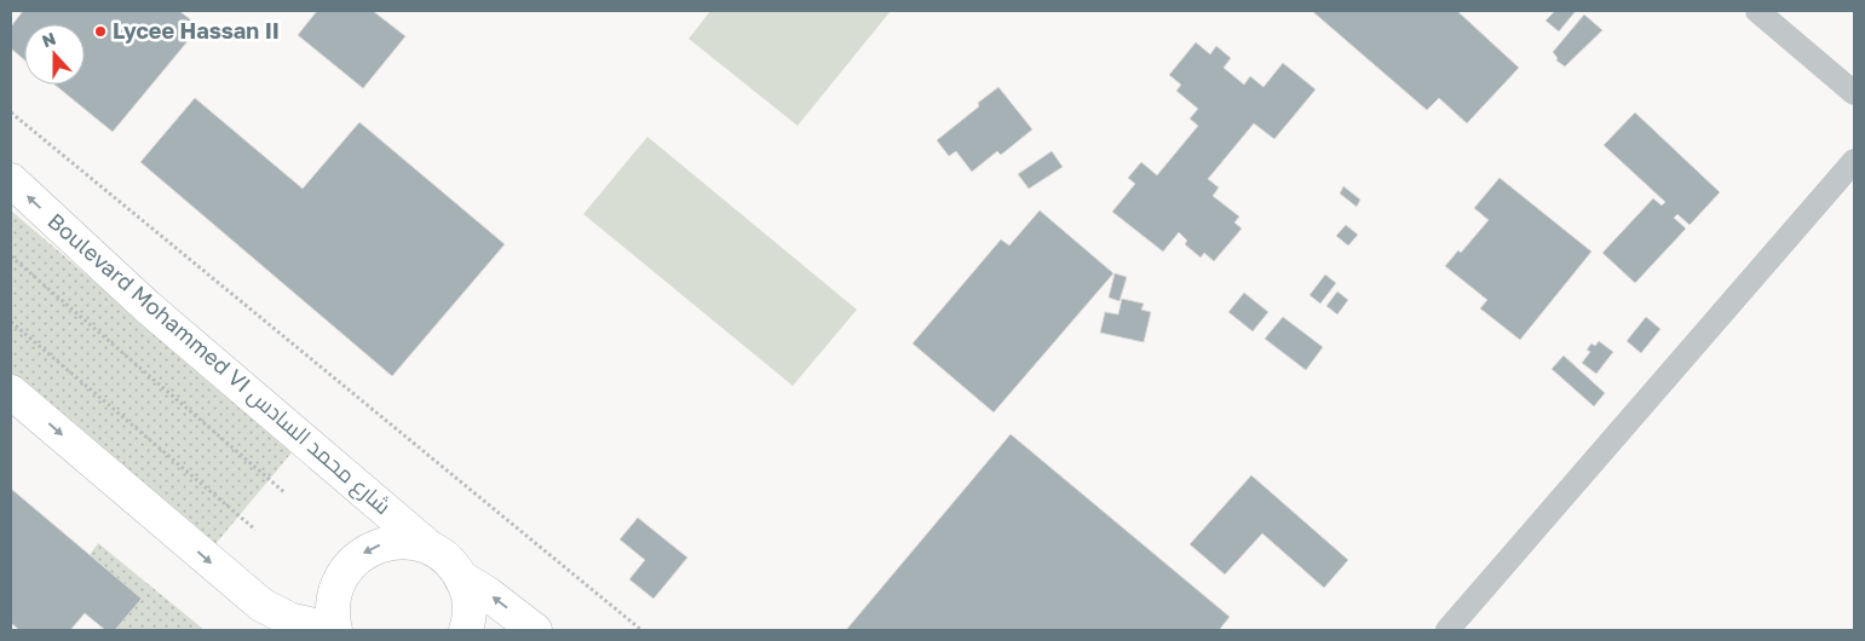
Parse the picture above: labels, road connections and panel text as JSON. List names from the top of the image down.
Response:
{
  "streets": {
    "main road": ["Boulevard Mohammed VI شارع محمد السادس"]
  },
  "places": ["Lycee Hassan II"],
  "north": "top"
}
